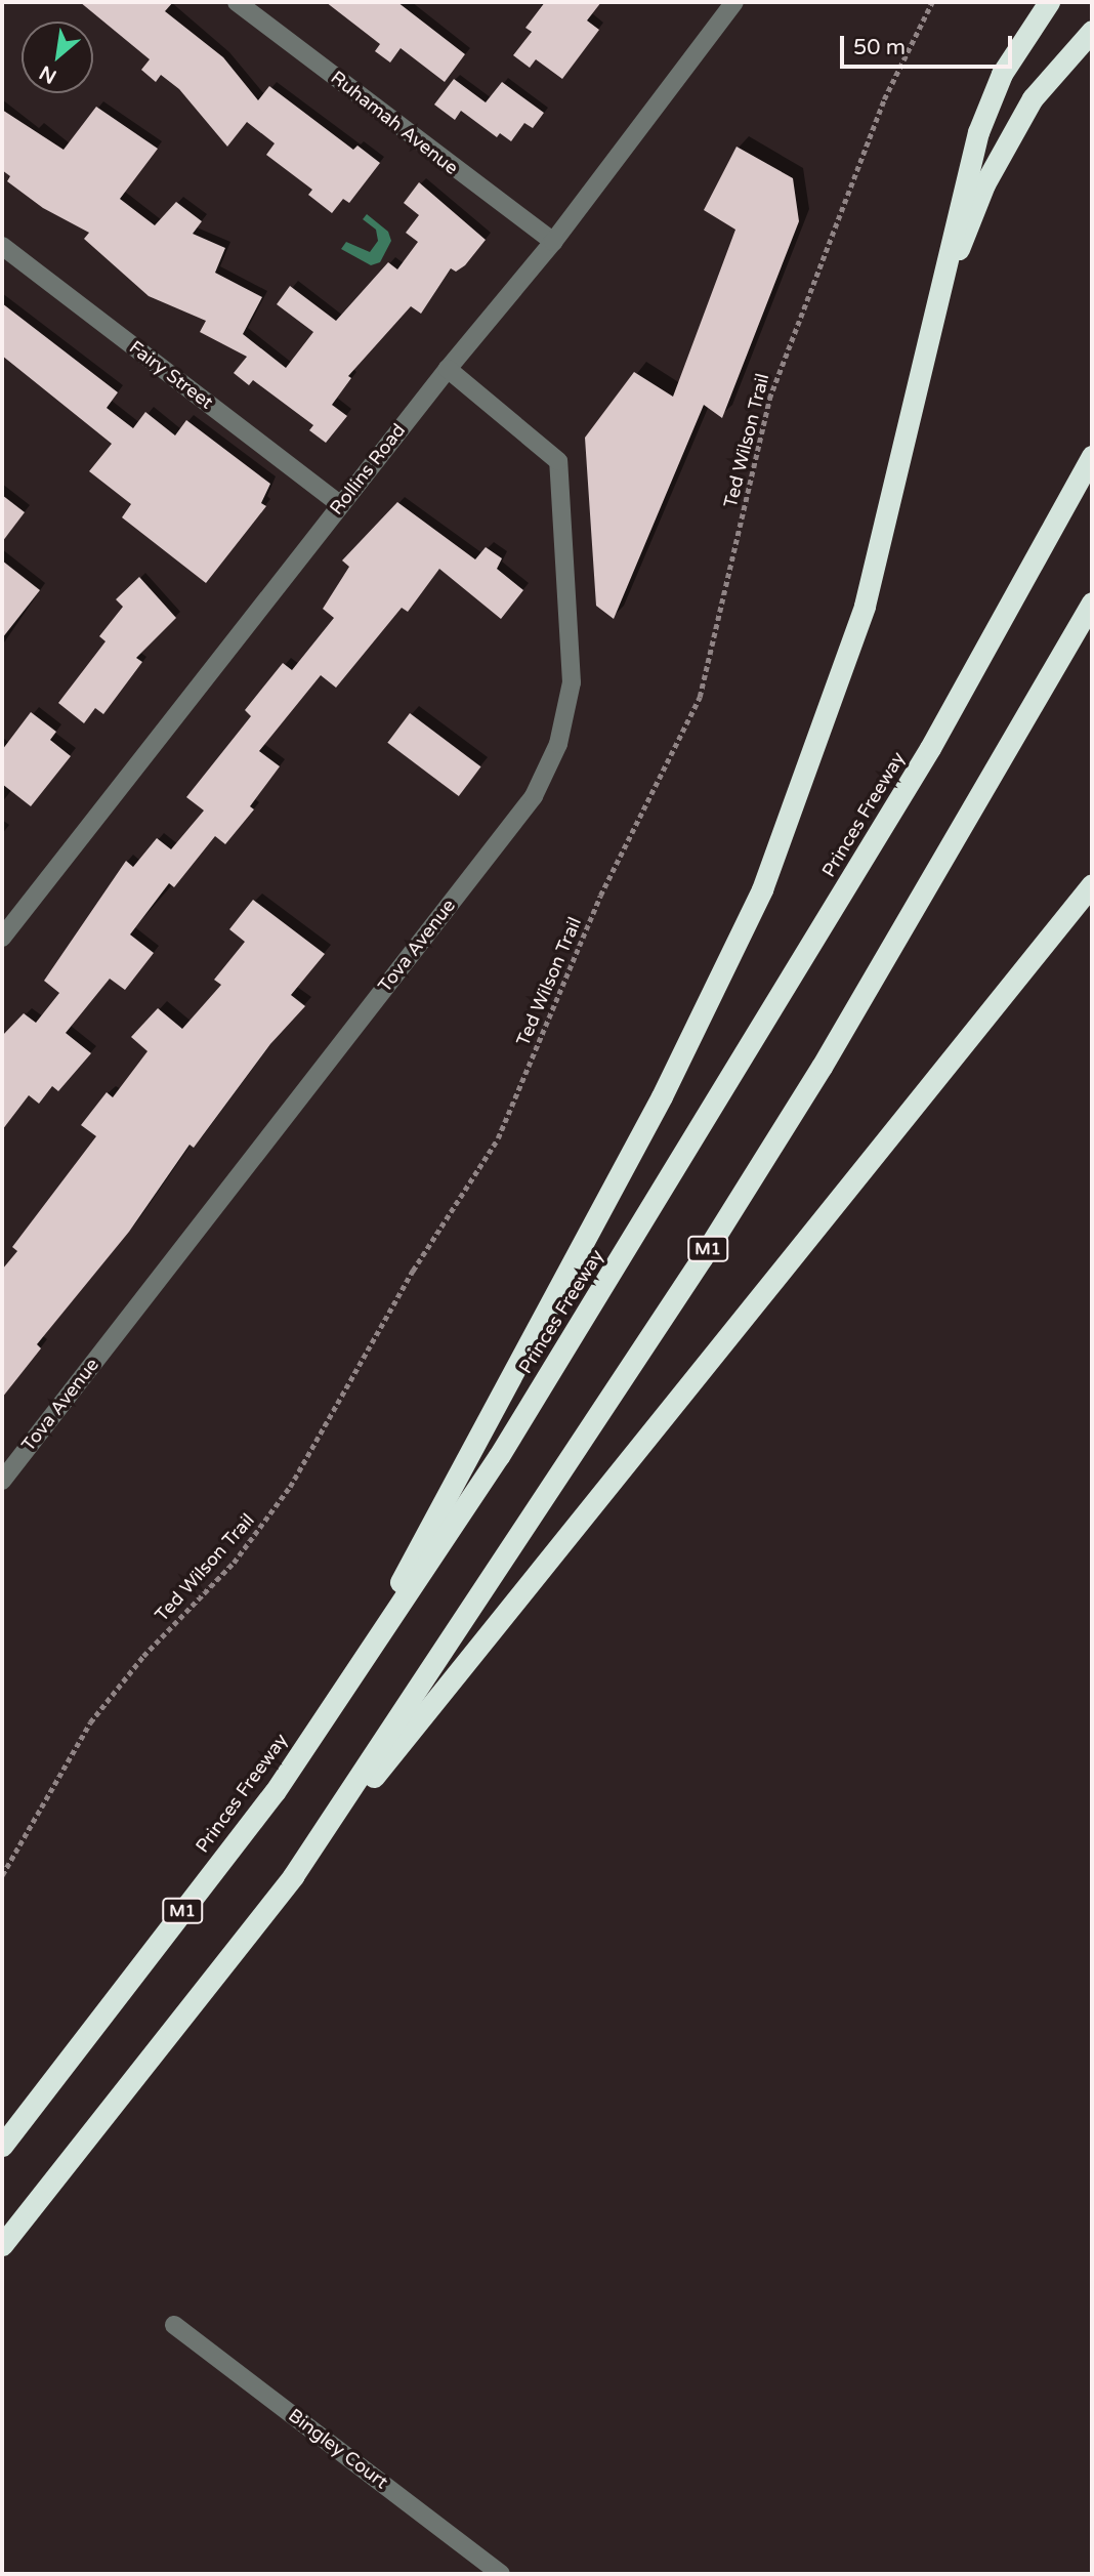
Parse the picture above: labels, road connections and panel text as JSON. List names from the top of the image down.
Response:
{
  "streets": {
    "highway": ["Princes Freeway", "M1"],
    "street": [
      "Ruhamah Avenue",
      "Fairy Street",
      "Rollins Road",
      "Tova Avenue",
      "Bingley Court"
    ],
    "path": ["Ted Wilson Trail"]
  },
  "crossings": [
    ["Ruhamah Avenue", "Rollins Road"],
    ["Fairy Street", "Rollins Road"],
    ["Rollins Road", "Tova Avenue"]
  ],
  "scale_bar": "50 m",
  "north": "bottom left"
}
